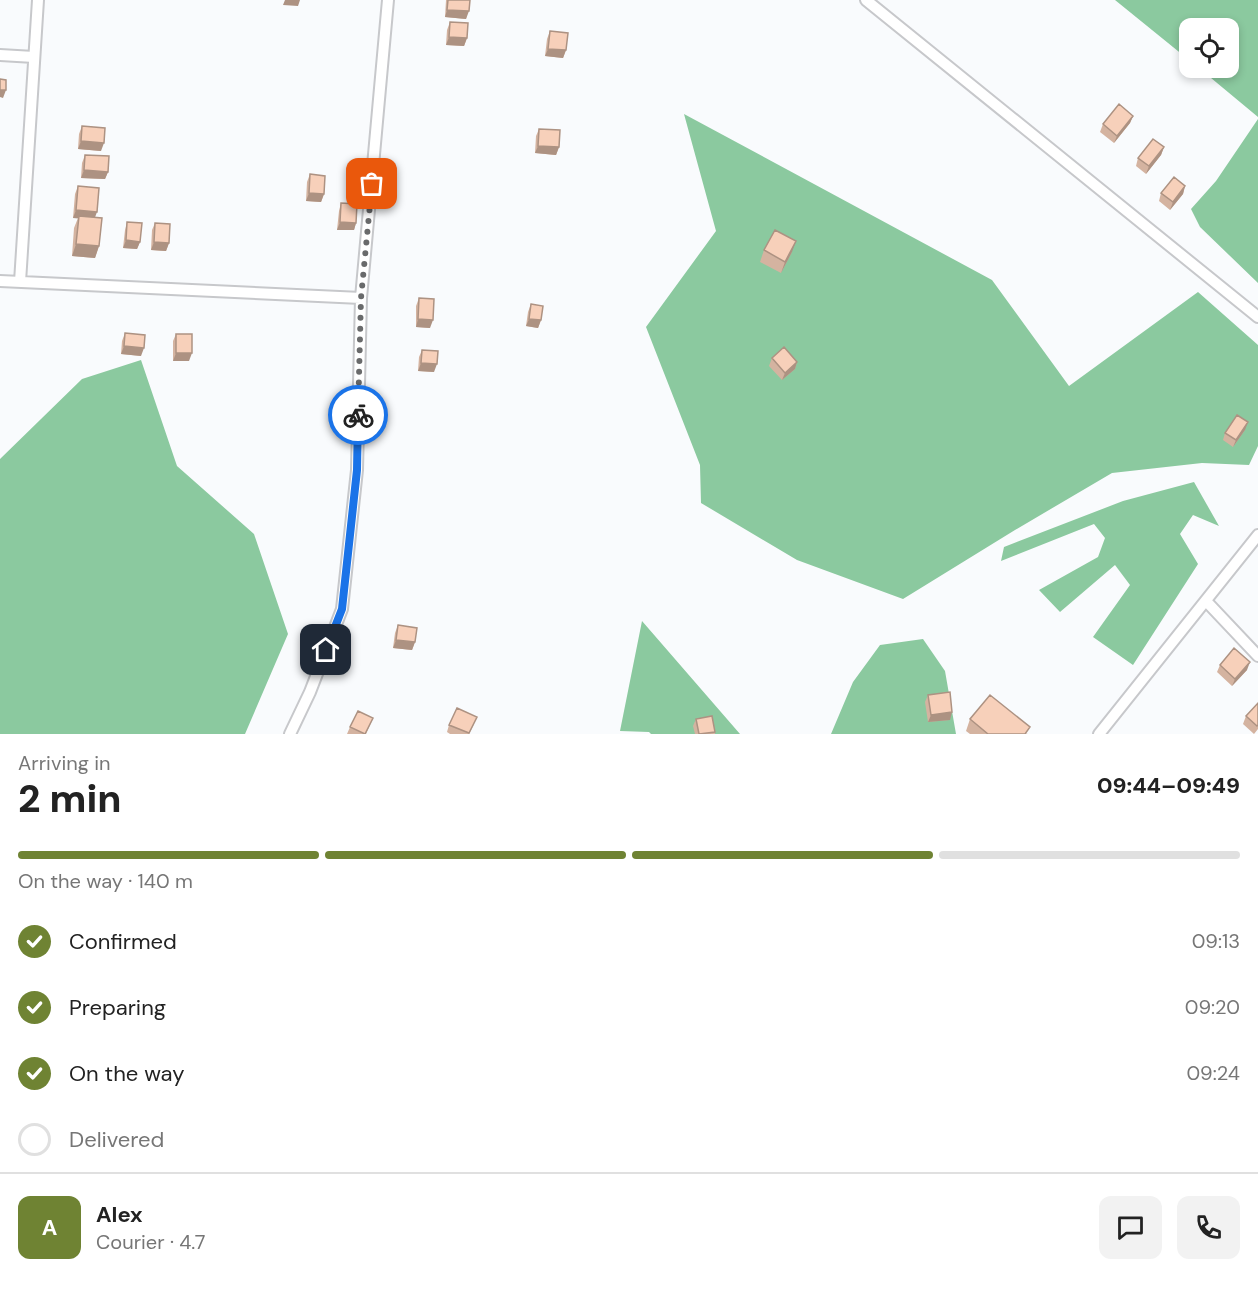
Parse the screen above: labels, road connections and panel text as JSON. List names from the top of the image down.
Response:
{
  "page": {
    "heading": ["2 min", "Arriving in", "09:44–09:49"],
    "panel": ["Alex", "Courier · 4.7"],
    "bar": "On the way · 140 m",
    "list": [
      ["Confirmed", "09:13"],
      ["Preparing", "09:20"],
      ["On the way", "09:24"],
      "Delivered"
    ],
    "round": "A"
  }
}
